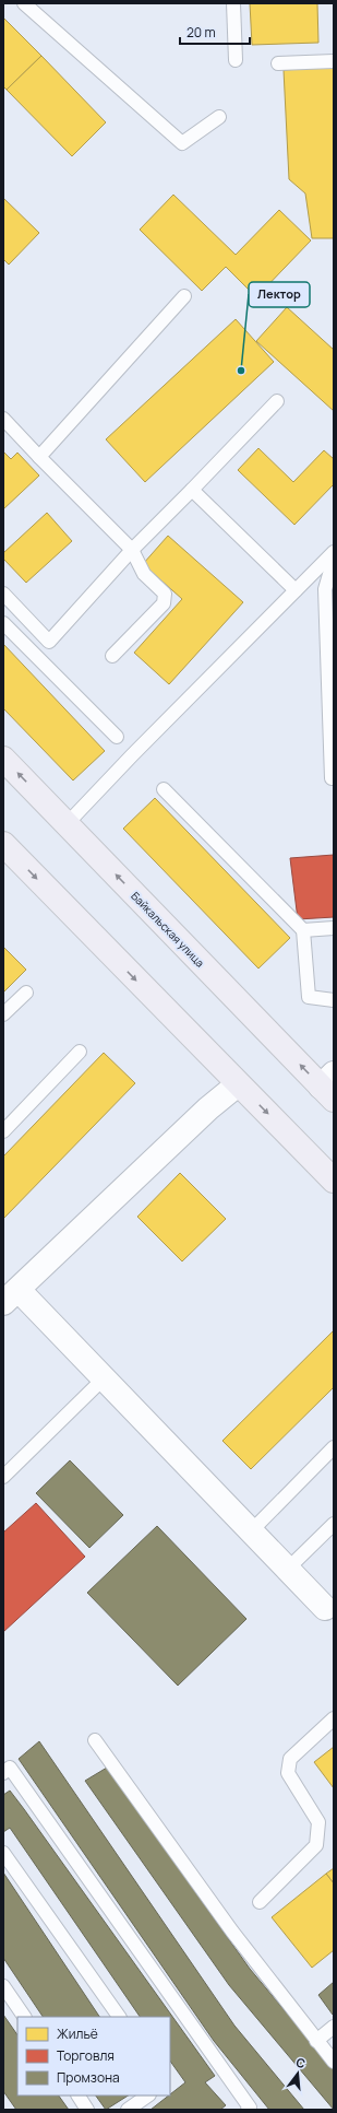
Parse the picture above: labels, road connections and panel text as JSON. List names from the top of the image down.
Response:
{
  "streets": {
    "main road": ["Байкальская улица"]
  },
  "places": ["Лектор"],
  "legend": ["Жильё", "Торговля", "Промзона"],
  "scale_bar": "20 m",
  "north": "top"
}
